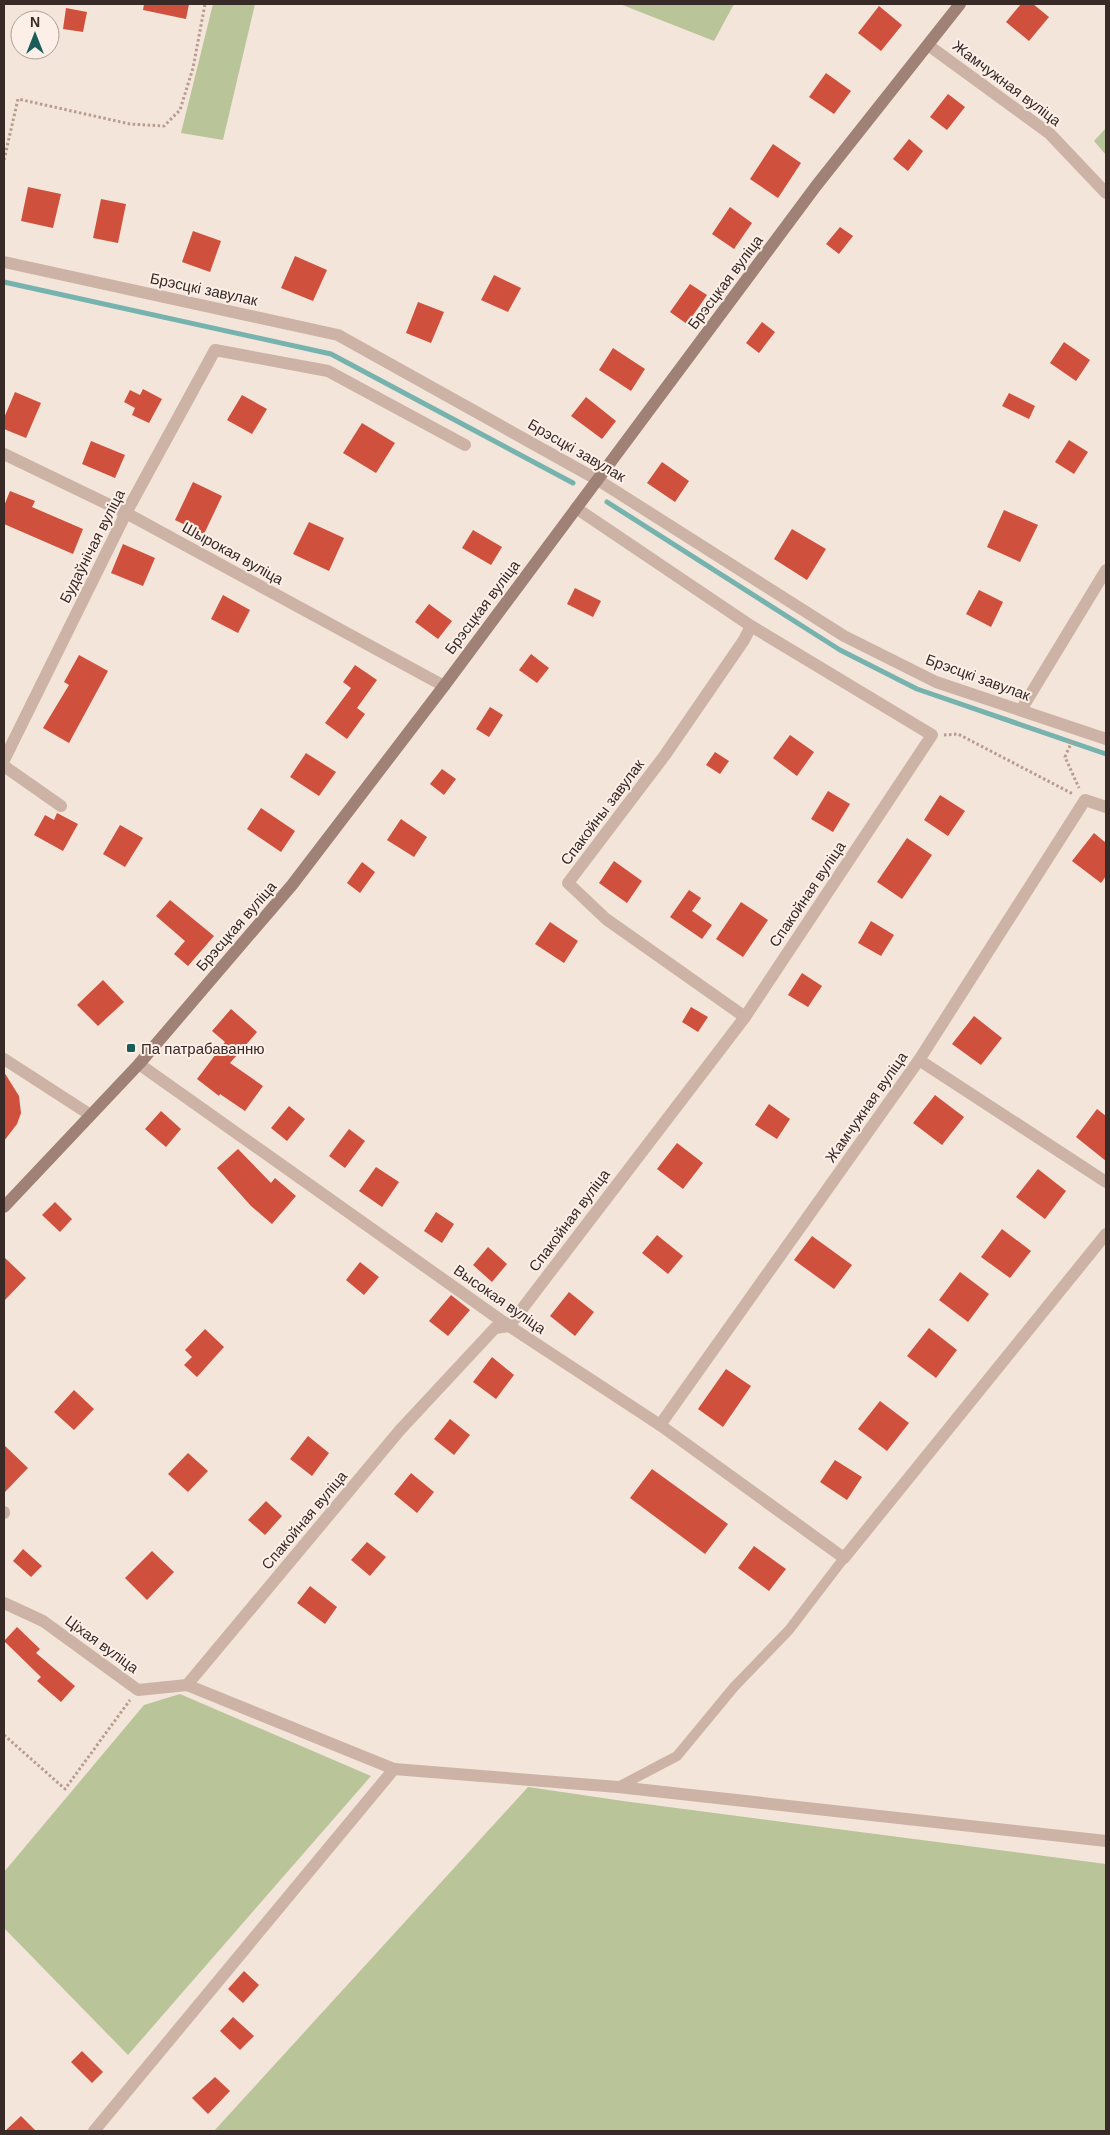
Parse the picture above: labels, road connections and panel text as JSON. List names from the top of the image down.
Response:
{
  "streets": {
    "street": [
      "Жамчужная вуліца",
      "Брэсцкая вуліца",
      "Брэсцкі завулак",
      "Будаўнічая вуліца",
      "Шырокая вуліца",
      "Спакойны завулак",
      "Спакойная вуліца",
      "Высокая вуліца",
      "Ціхая вуліца"
    ]
  },
  "crossings": [
    ["Жамчужная вуліца", "Брэсцкая вуліца"],
    ["Жамчужная вуліца", "Высокая вуліца"],
    ["Брэсцкая вуліца", "Брэсцкі завулак"],
    ["Брэсцкая вуліца", "Шырокая вуліца"],
    ["Брэсцкая вуліца", "Высокая вуліца"],
    ["Будаўнічая вуліца", "Шырокая вуліца"],
    ["Спакойны завулак", "Спакойная вуліца"],
    ["Спакойная вуліца", "Высокая вуліца"],
    ["Спакойная вуліца", "Ціхая вуліца"]
  ],
  "places": {
    "transit": ["Па патрабаванню"]
  },
  "north": "top"
}
